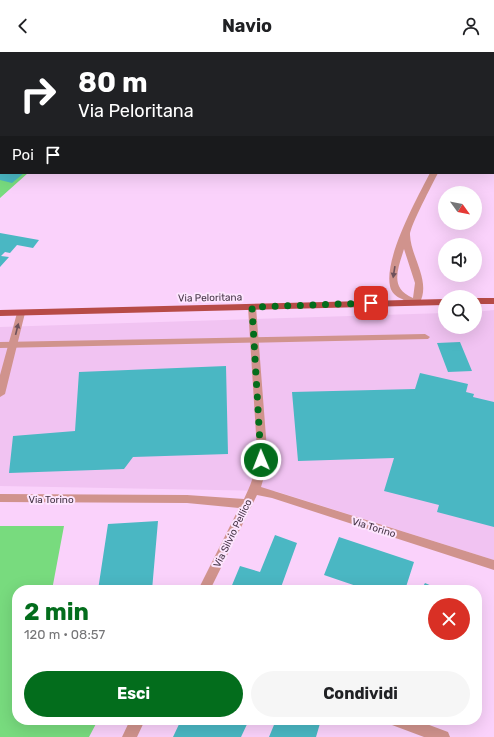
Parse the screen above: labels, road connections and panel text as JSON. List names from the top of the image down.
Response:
{
  "streets": {
    "main road": ["Via Peloritana"],
    "street": ["Via Torino", "Via Silvio Pellico"]
  },
  "crossings": [
    ["Via Peloritana", "Via Silvio Pellico"],
    ["Via Torino", "Via Silvio Pellico"]
  ],
  "north": "bottom right",
  "page": {
    "header": "Navio",
    "turn": ["80 m", "Via Peloritana"],
    "then": "Poi",
    "heading": ["2 min", "120 m · 08:57"],
    "buttons": ["Esci", "Condividi"]
  }
}
